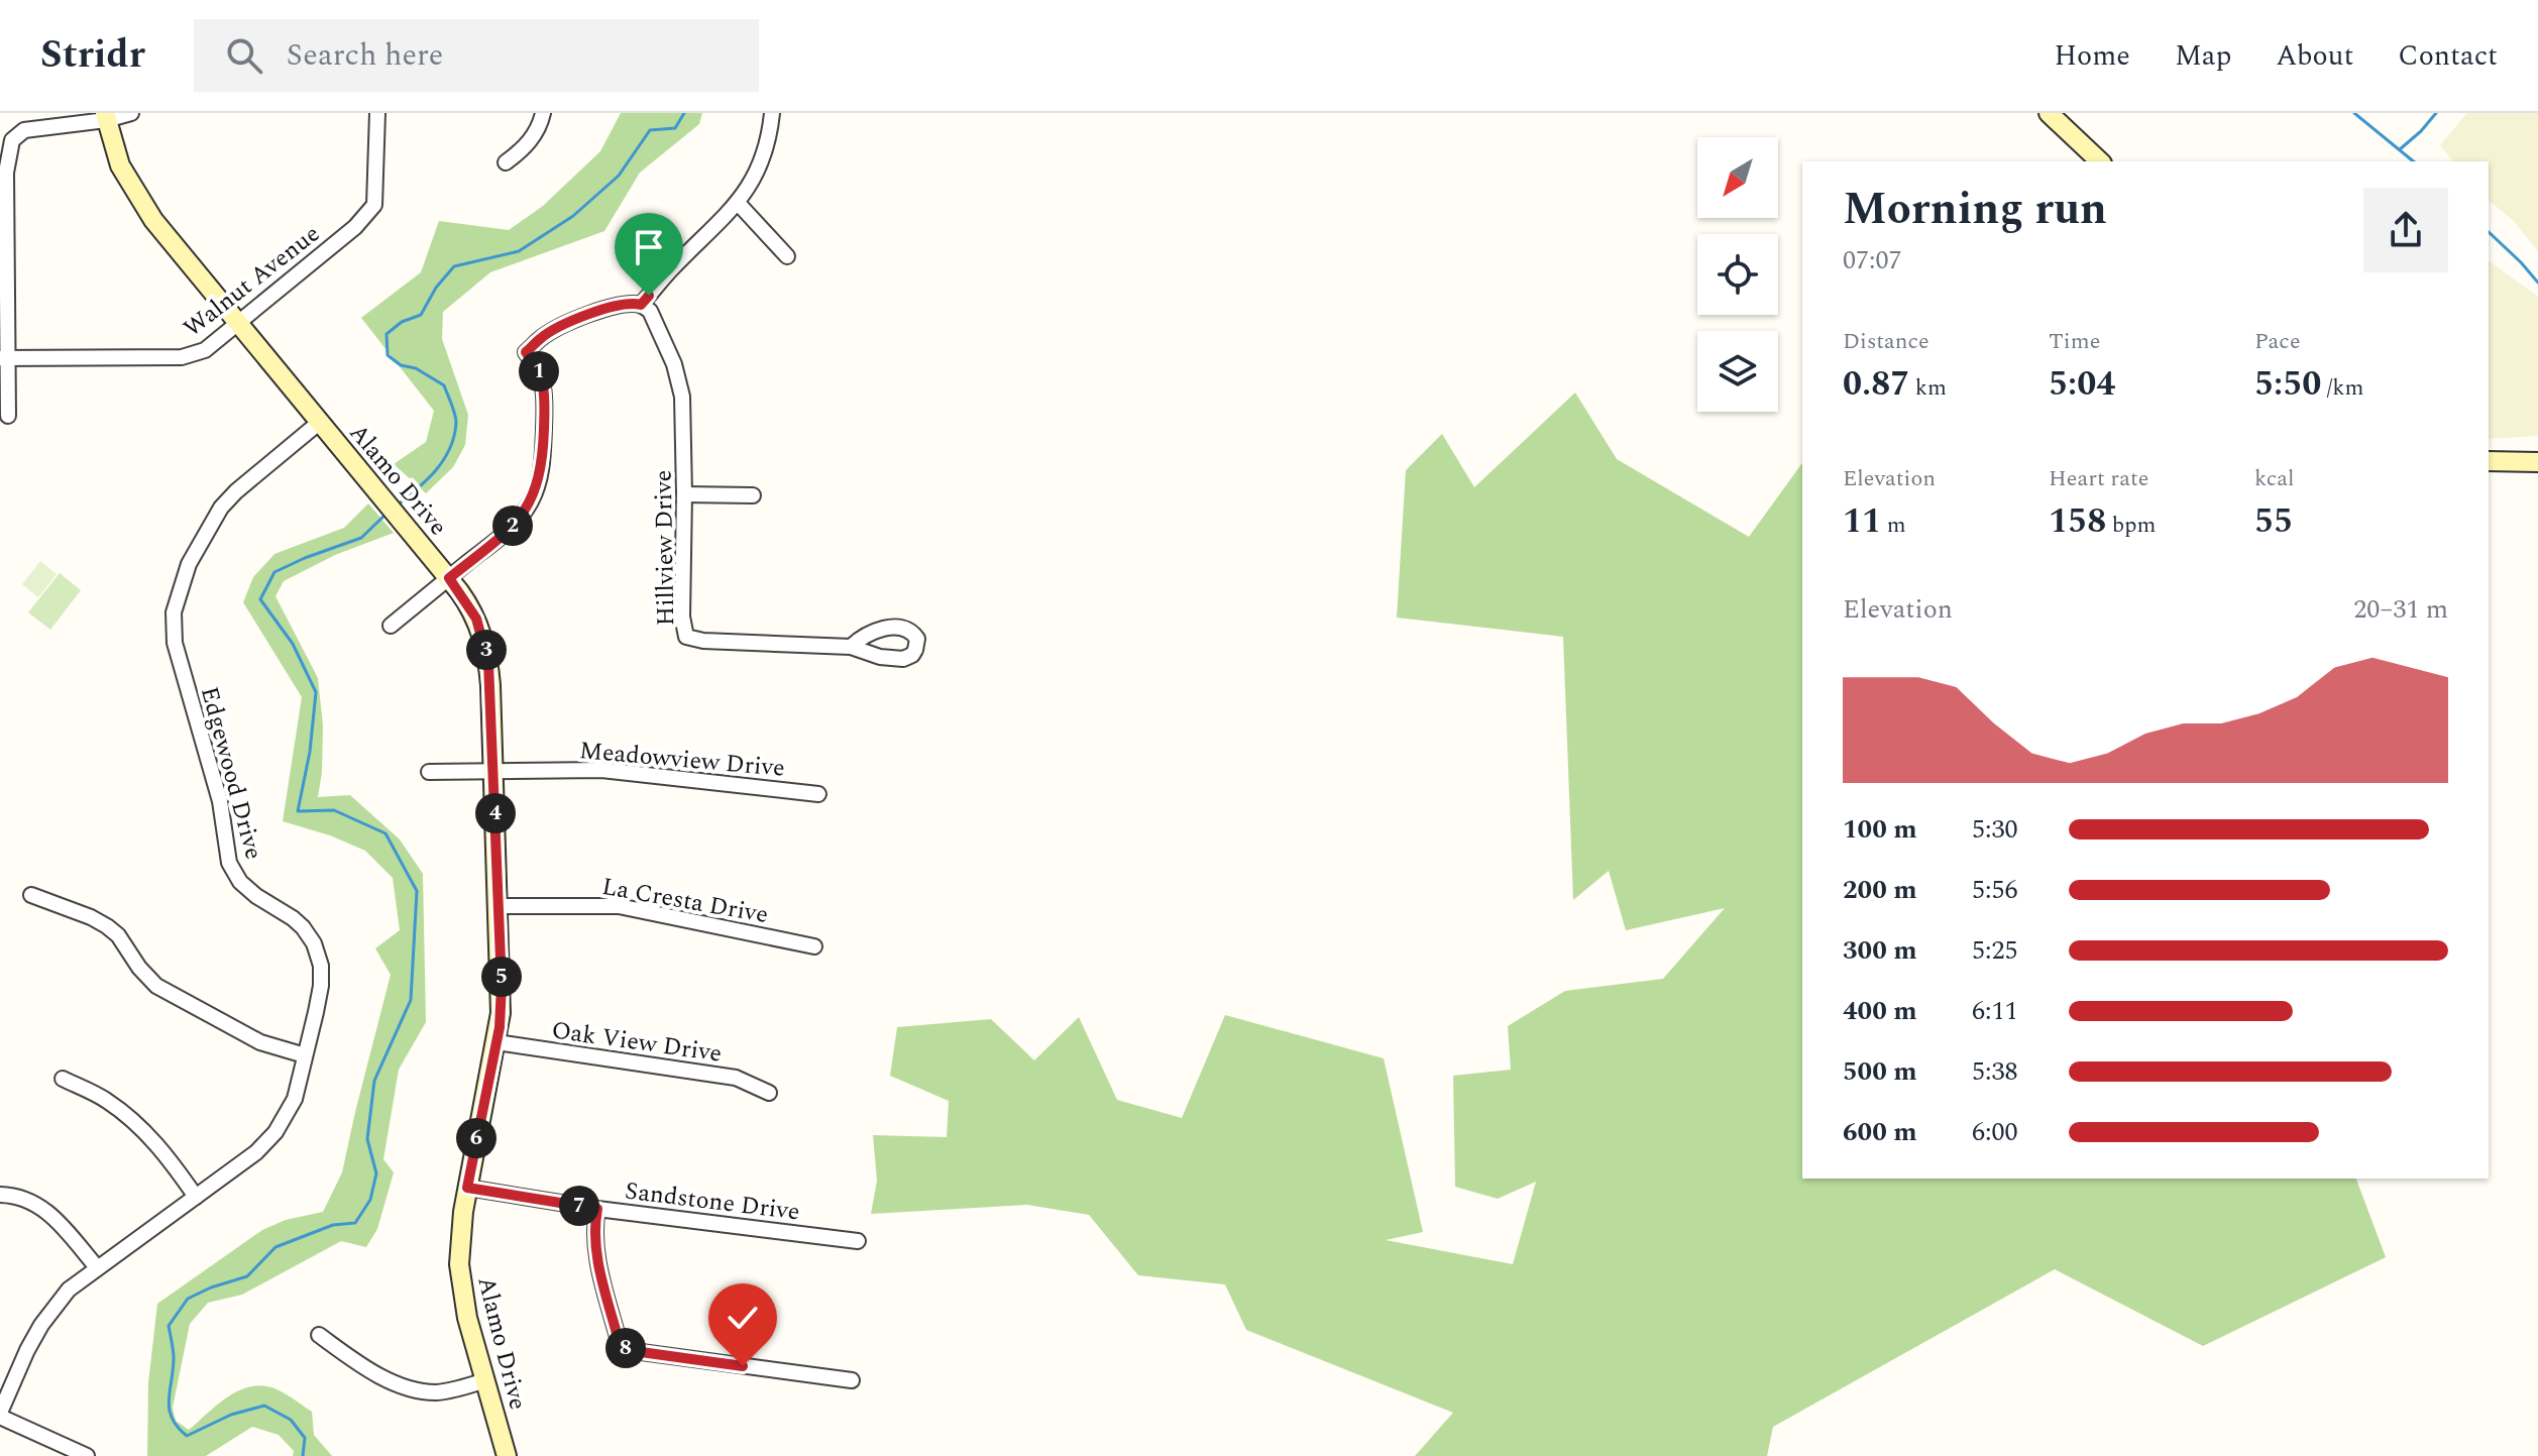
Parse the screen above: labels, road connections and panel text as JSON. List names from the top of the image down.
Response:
{
  "streets": {
    "main road": ["Alamo Drive"],
    "street": [
      "Walnut Avenue",
      "Hillview Drive",
      "Meadowview Drive",
      "Edgewood Drive",
      "La Cresta Drive",
      "Oak View Drive",
      "Sandstone Drive"
    ]
  },
  "crossings": [
    ["Walnut Avenue", "Alamo Drive"],
    ["Alamo Drive", "Meadowview Drive"],
    ["Alamo Drive", "Edgewood Drive"],
    ["Alamo Drive", "La Cresta Drive"],
    ["Alamo Drive", "Oak View Drive"],
    ["Alamo Drive", "Sandstone Drive"]
  ],
  "north": "bottom left",
  "page": {
    "header": "Stridr",
    "search": "Search here",
    "nav": [
      "Home",
      "Map",
      "About",
      "Contact"
    ],
    "heading": ["Morning run", "07:07"],
    "stats": [
      ["Distance", "0.87 km"],
      ["Time", "5:04"],
      ["Pace", "5:50 /km"],
      ["Elevation", "11 m"],
      ["Heart rate", "158 bpm"],
      ["kcal", "55"]
    ],
    "pins": [
      "1",
      "2",
      "3",
      "4",
      "5",
      "6",
      "7",
      "8"
    ],
    "chart": ["Elevation", "20–31 m"],
    "list": [
      {
        "name": "100 m",
        "note": "5:30"
      },
      {
        "name": "200 m",
        "note": "5:56"
      },
      {
        "name": "300 m",
        "note": "5:25"
      },
      {
        "name": "400 m",
        "note": "6:11"
      },
      {
        "name": "500 m",
        "note": "5:38"
      },
      {
        "name": "600 m",
        "note": "6:00"
      }
    ]
  }
}
